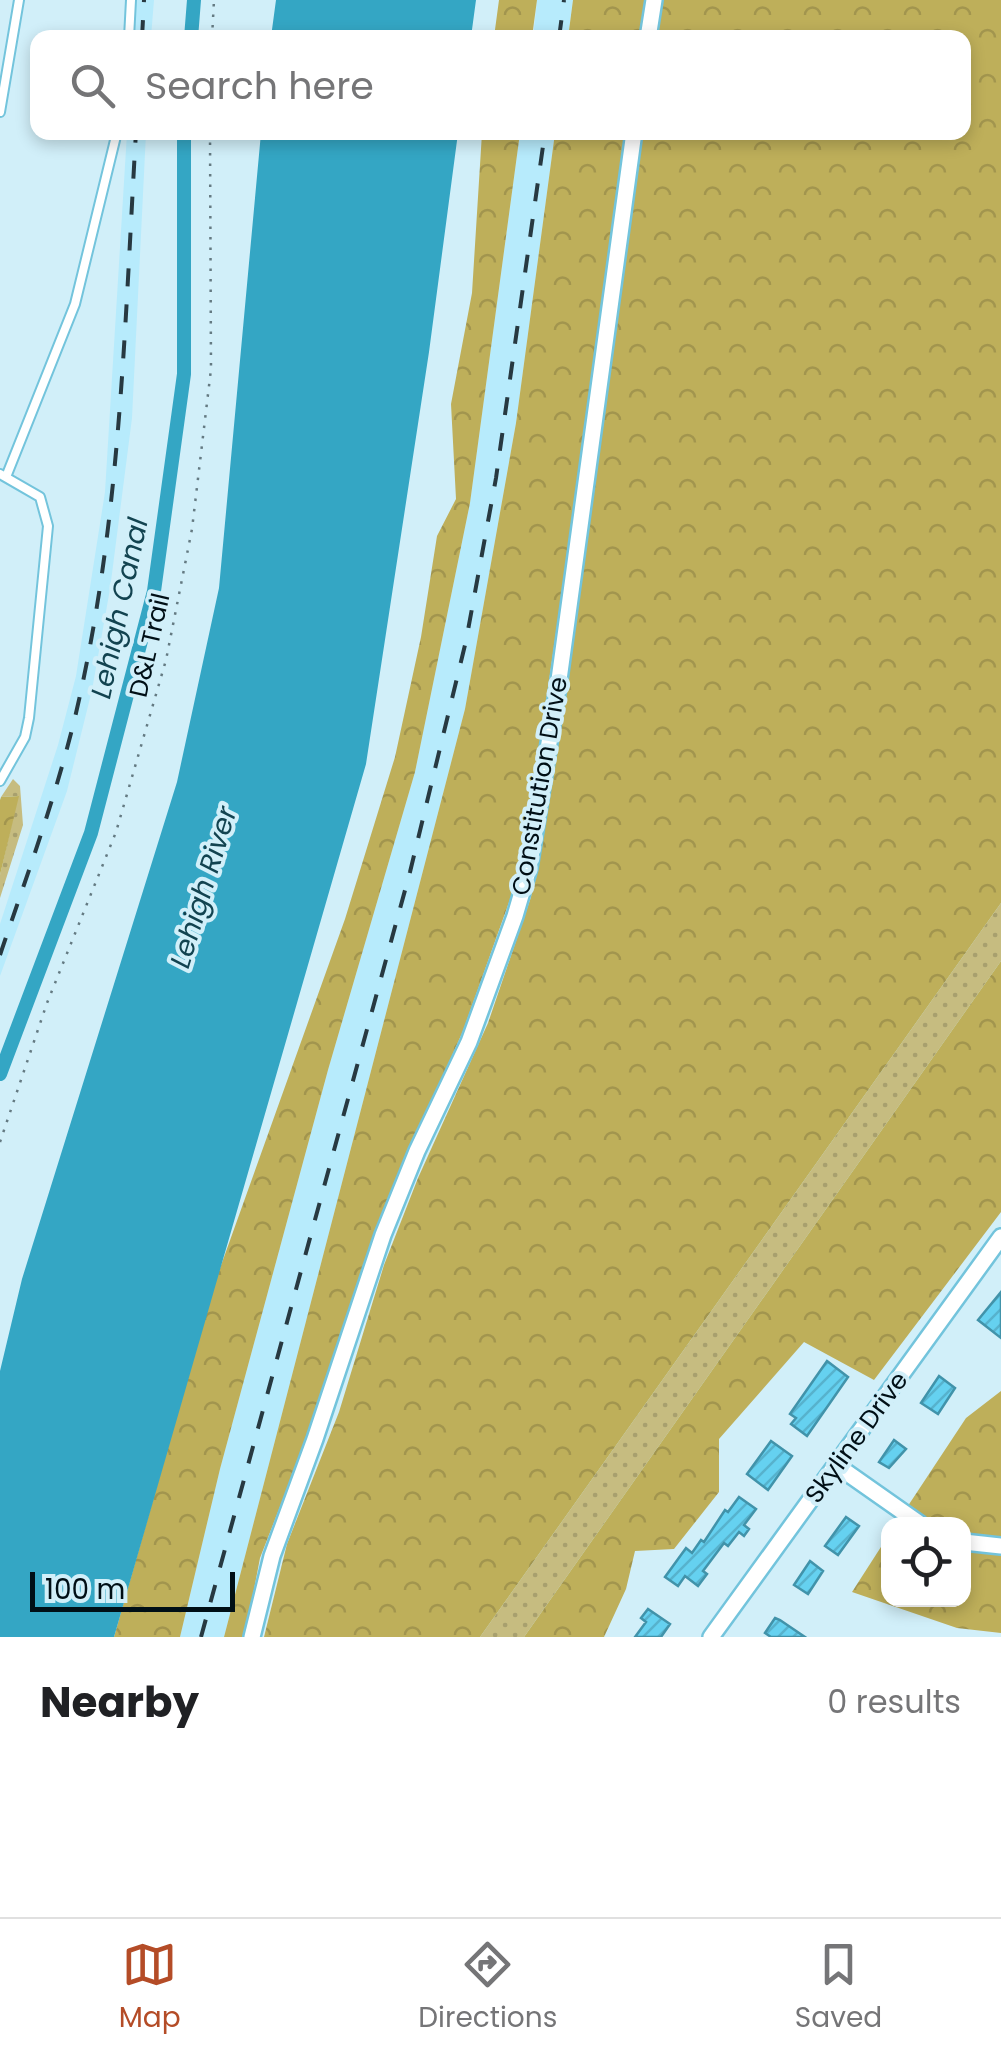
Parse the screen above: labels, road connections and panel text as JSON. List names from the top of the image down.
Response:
{
  "streets": {
    "street": ["Constitution Drive", "Skyline Drive"],
    "path": ["D&L Trail"]
  },
  "water": ["Lehigh Canal", "Lehigh River"],
  "scale_bar": "100 m",
  "page": {
    "search": "Search here",
    "scale": "100 m",
    "heading": ["Nearby", "0 results"],
    "nav": ["Map", "Directions", "Saved"]
  }
}
